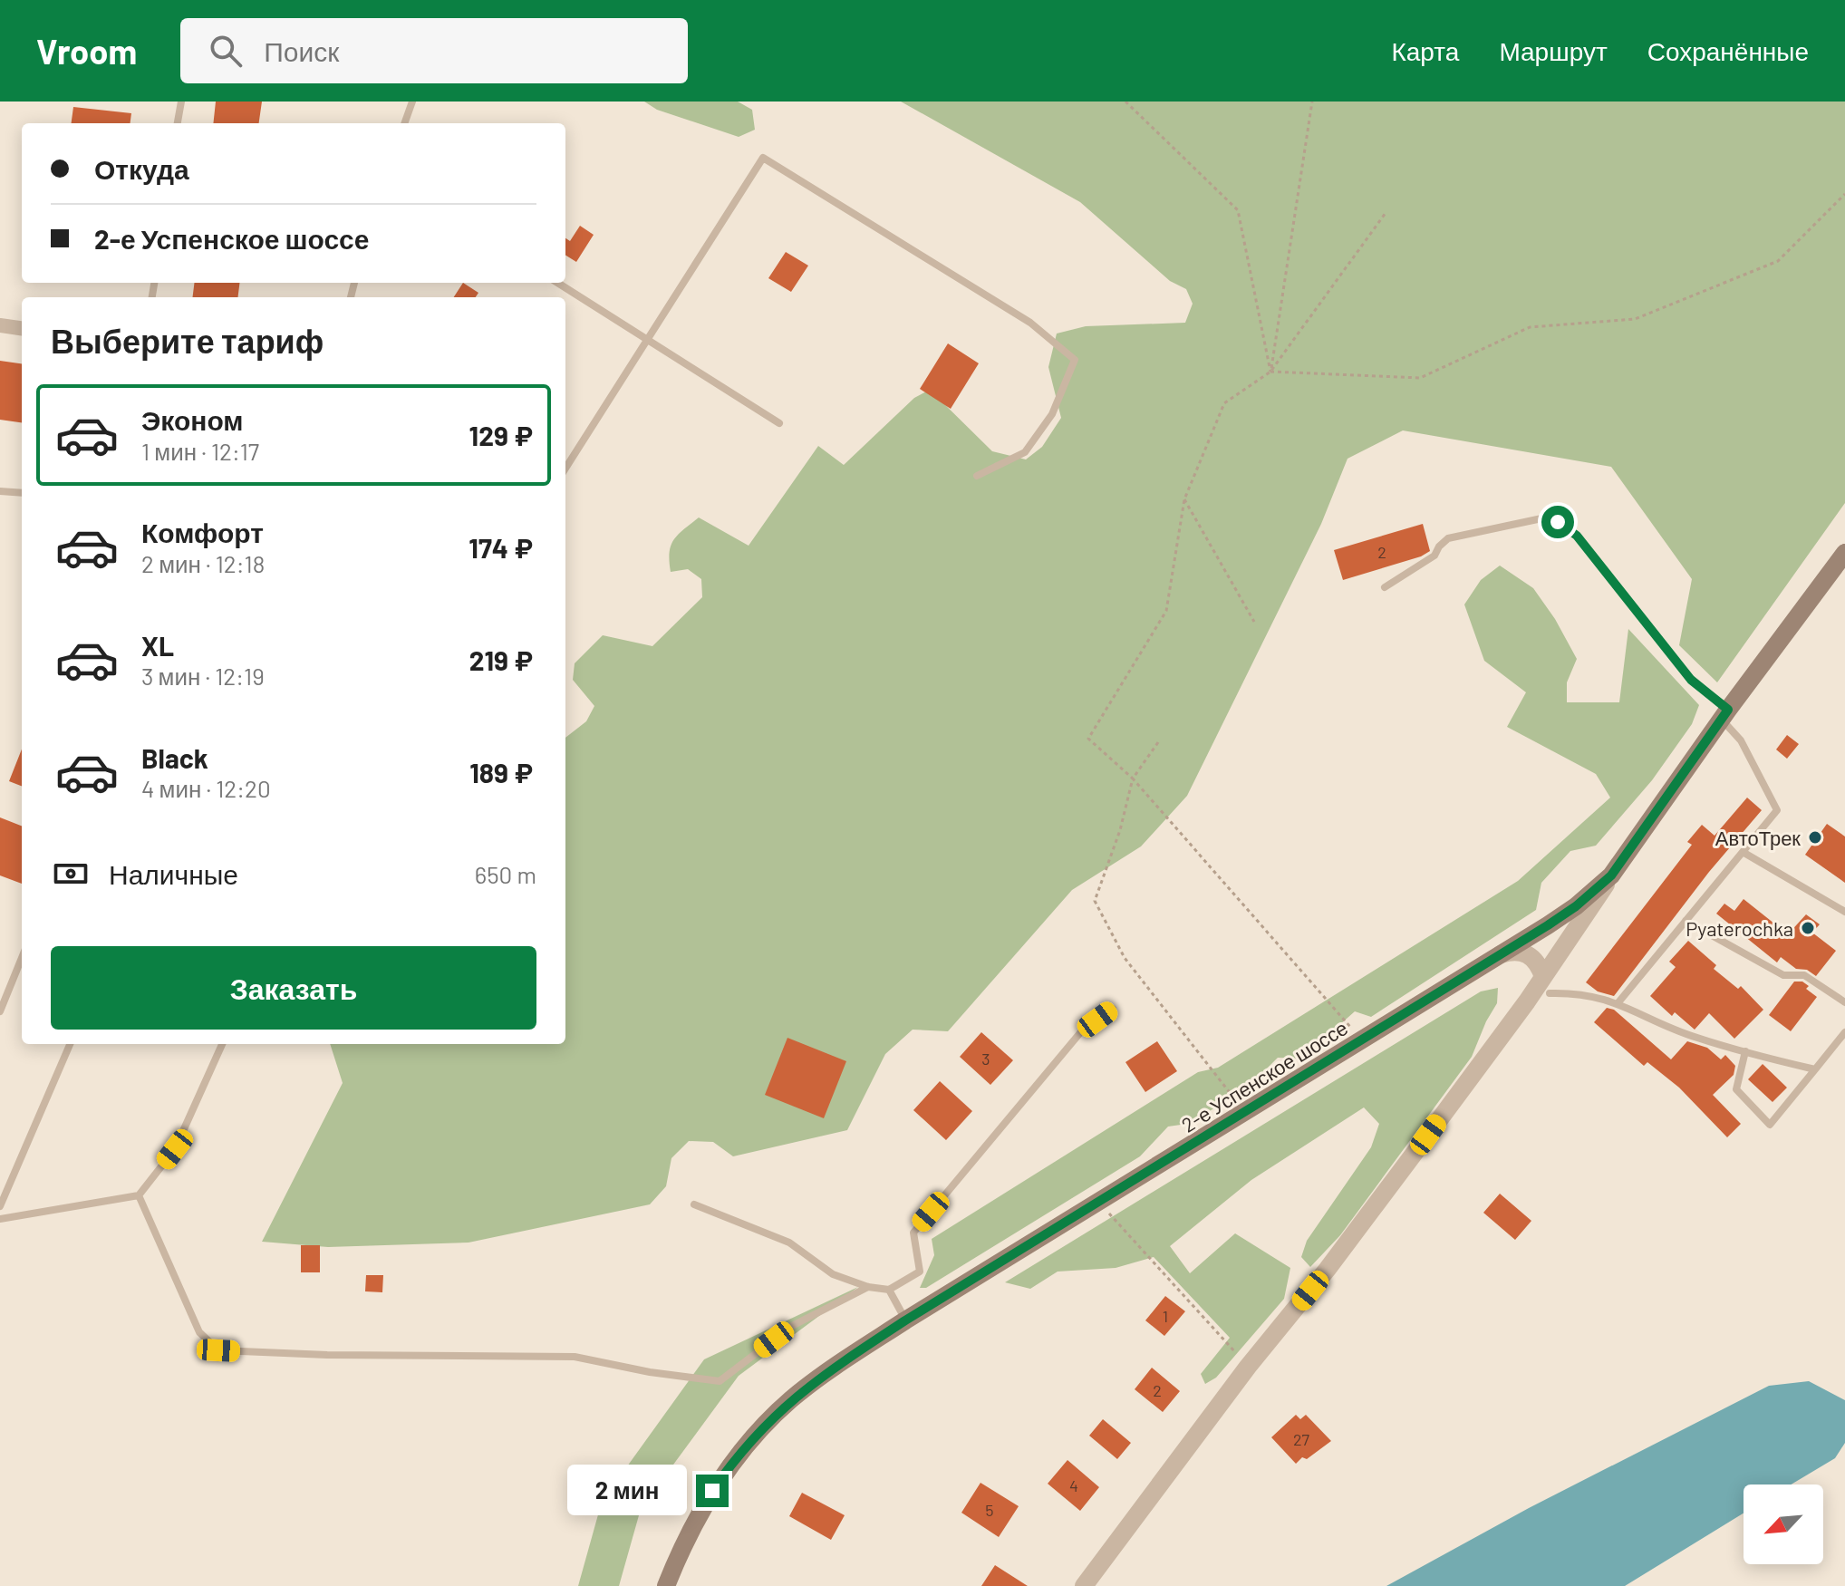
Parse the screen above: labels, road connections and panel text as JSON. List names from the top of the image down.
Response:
{
  "streets": {
    "main road": ["2-е Успенское шоссе"]
  },
  "places": ["АвтоТрек", "Pyaterochka"],
  "house_numbers": [
    "2",
    "3",
    "1",
    "2",
    "27",
    "4",
    "5"
  ],
  "north": "bottom left",
  "page": {
    "header": "Vroom",
    "search": "Поиск",
    "nav": ["Карта", "Маршрут", "Сохранённые"],
    "banner": ["Откуда", "2-е Успенское шоссе"],
    "heading": "Выберите тариф",
    "list": [
      {
        "name": "Эконом",
        "note": "1 мин · 12:17",
        "value": "129 ₽"
      },
      {
        "name": "Комфорт",
        "note": "2 мин · 12:18",
        "value": "174 ₽"
      },
      {
        "name": "XL",
        "note": "3 мин · 12:19",
        "value": "219 ₽"
      },
      {
        "name": "Black",
        "note": "4 мин · 12:20",
        "value": "189 ₽"
      }
    ],
    "pay": ["Наличные", "650 m"],
    "buttons": "Заказать",
    "bubble": "2 мин"
  }
}
